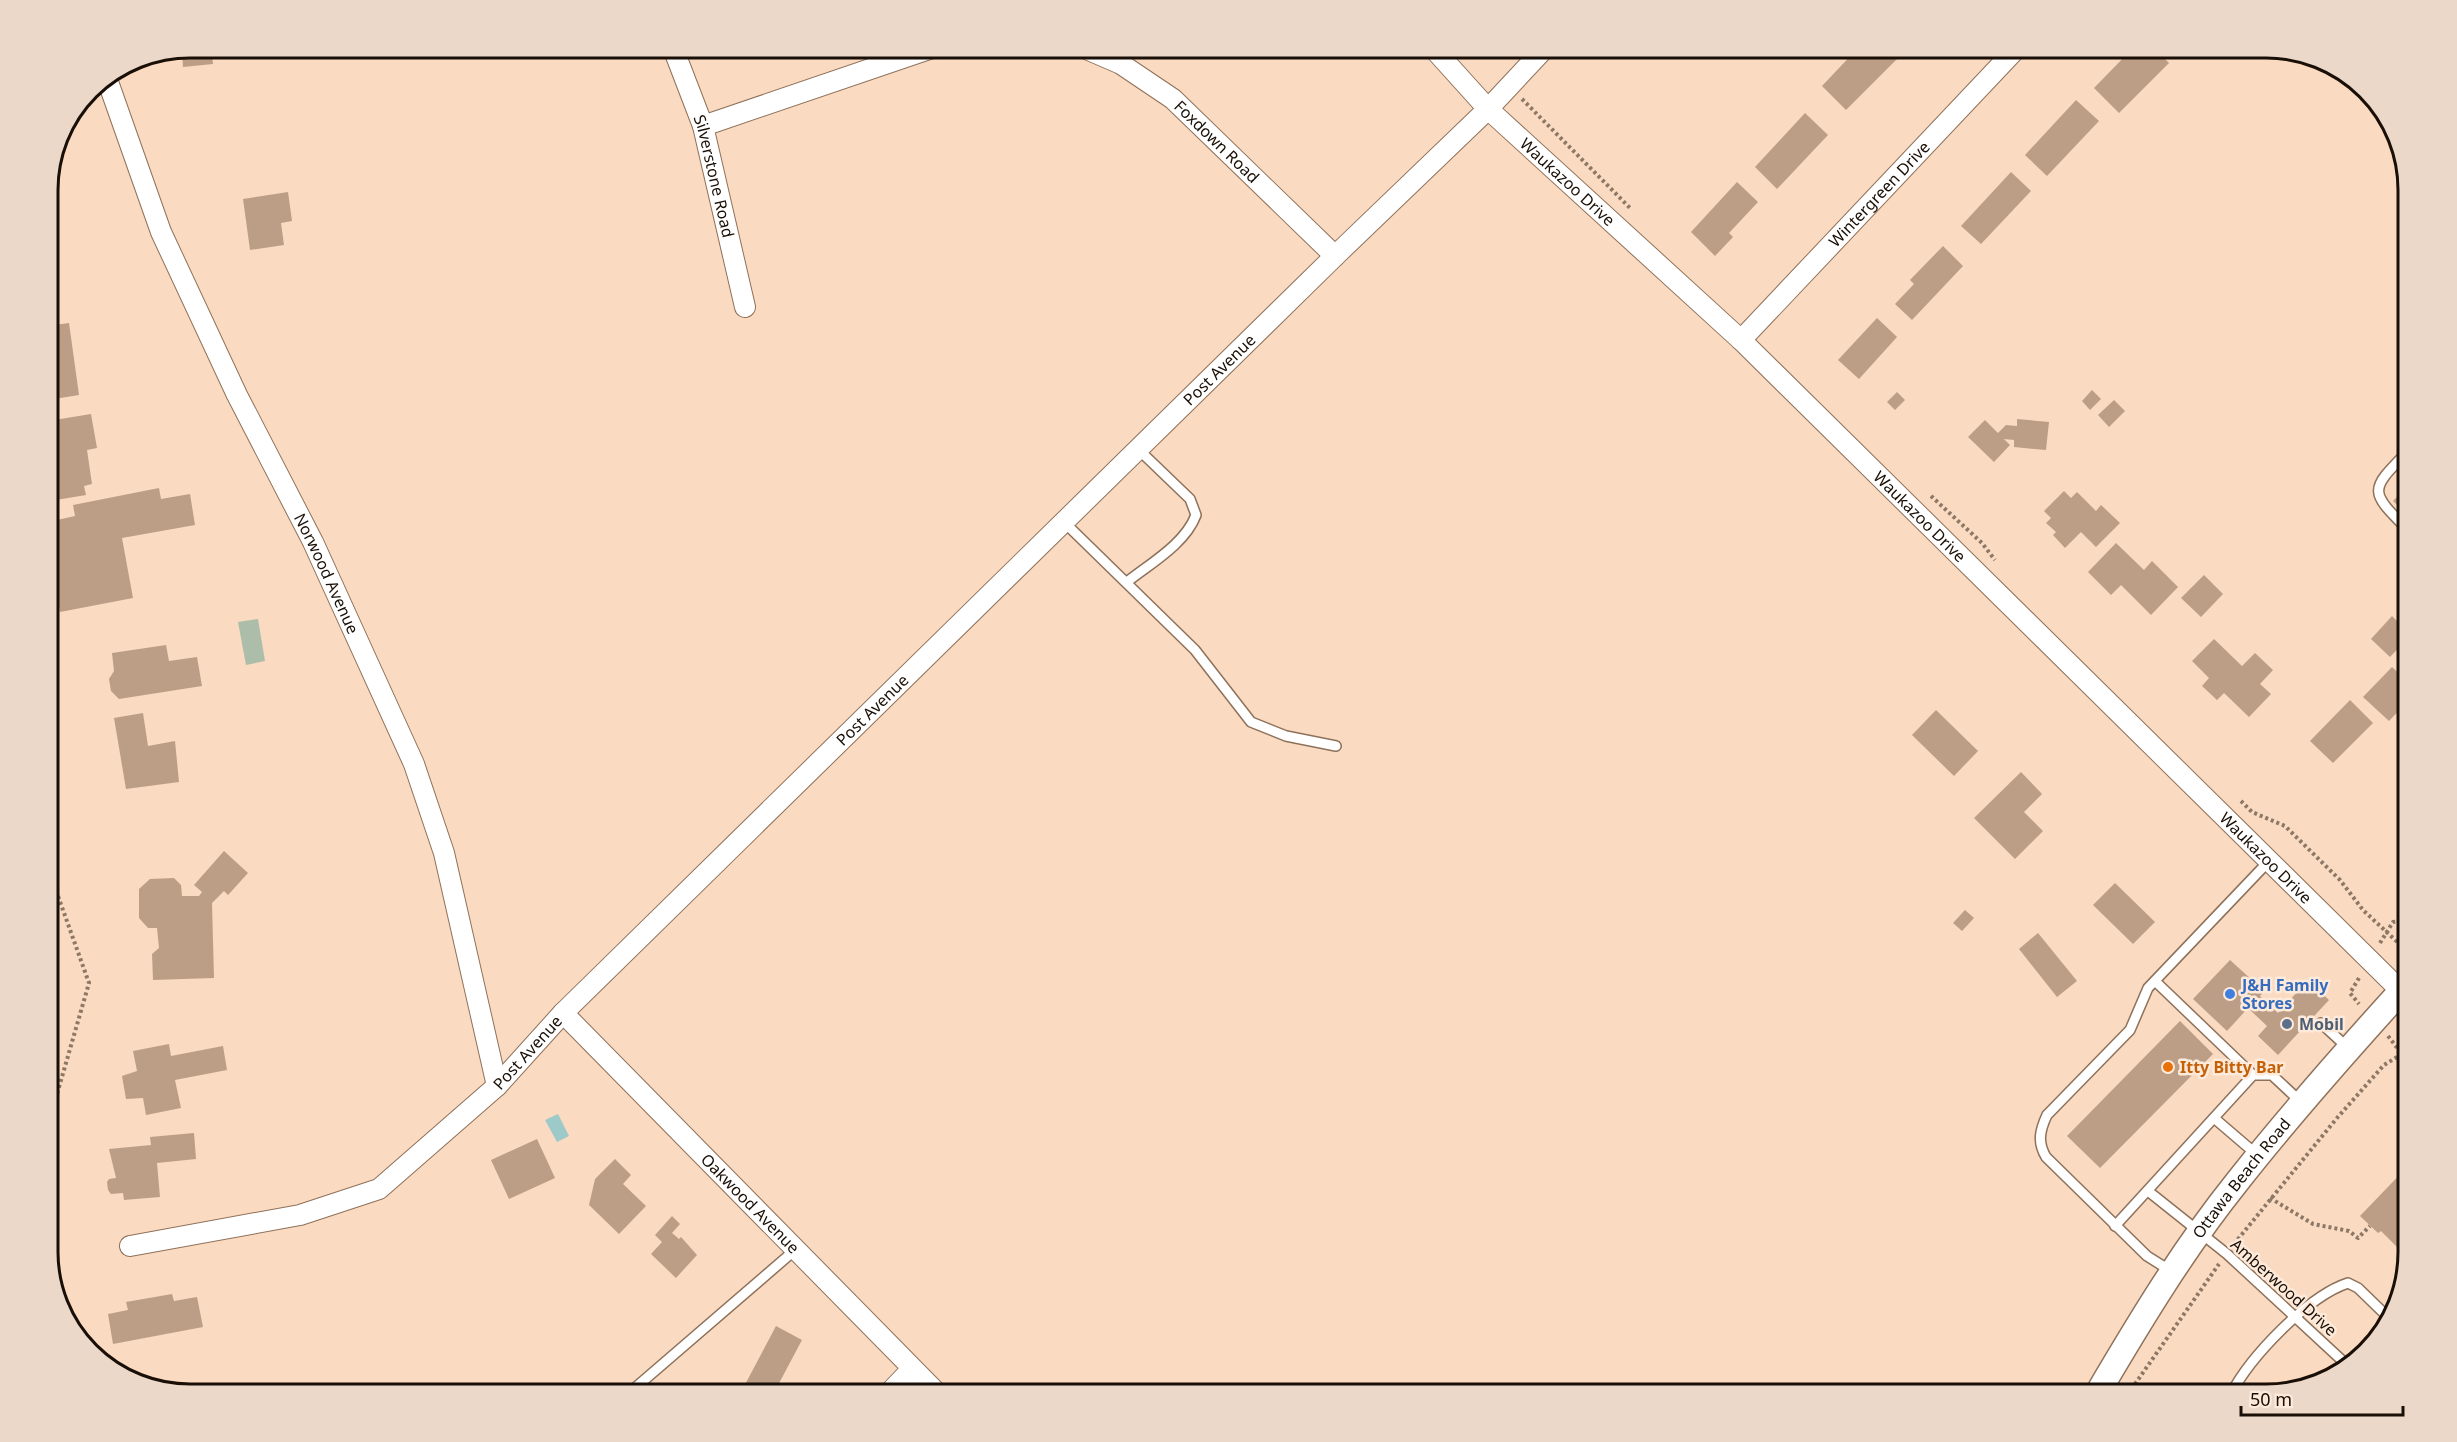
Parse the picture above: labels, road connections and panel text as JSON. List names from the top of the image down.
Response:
{
  "streets": {
    "street": [
      "Foxdown Road",
      "Silverstone Road",
      "Waukazoo Drive",
      "Wintergreen Drive",
      "Post Avenue",
      "Norwood Avenue",
      "Ottawa Beach Road",
      "Oakwood Avenue"
    ],
    "lane": ["Amberwood Drive"]
  },
  "crossings": [
    ["Foxdown Road", "Post Avenue"],
    ["Waukazoo Drive", "Wintergreen Drive"],
    ["Waukazoo Drive", "Post Avenue"],
    ["Post Avenue", "Norwood Avenue"],
    ["Post Avenue", "Oakwood Avenue"],
    ["Ottawa Beach Road", "Amberwood Drive"]
  ],
  "places": ["J&H Family Stores", "Mobil", "Itty Bitty Bar"],
  "scale_bar": "50 m"
}
